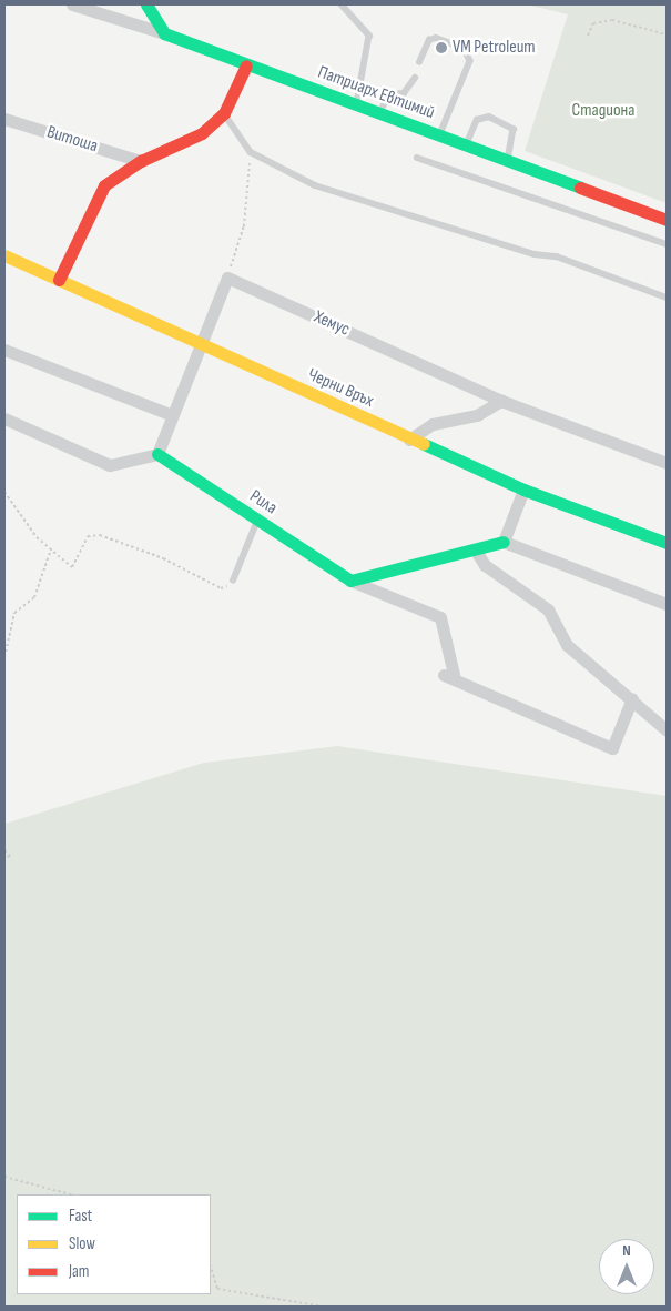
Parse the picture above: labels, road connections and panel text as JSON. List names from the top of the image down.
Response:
{
  "streets": {
    "street": [
      "Патриарх Евтимий",
      "Витоша",
      "Хемус",
      "Черни Връх",
      "Рила"
    ]
  },
  "parks": ["Стадиона"],
  "places": ["VM Petroleum"],
  "legend": ["Fast", "Slow", "Jam"],
  "north": "top"
}
